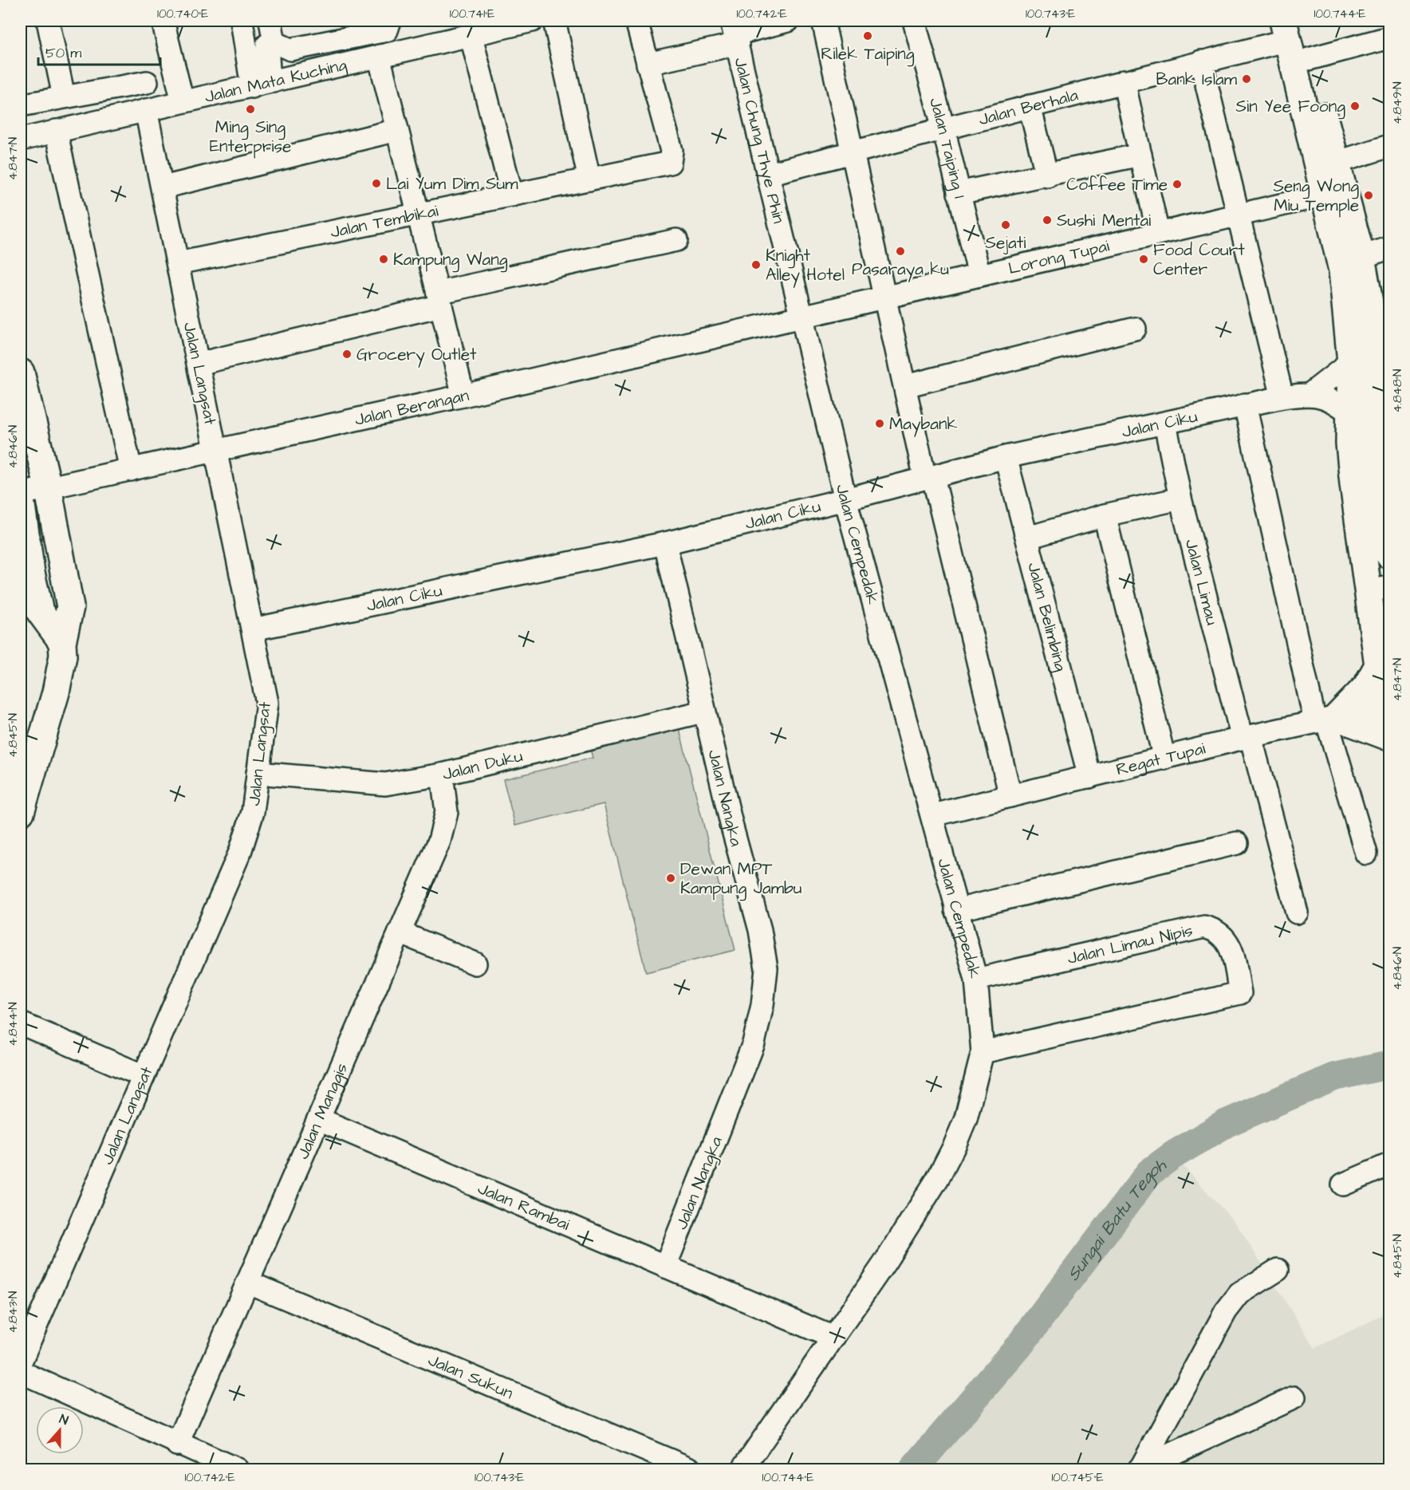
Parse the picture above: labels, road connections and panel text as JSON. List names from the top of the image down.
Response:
{
  "streets": {
    "street": [
      "Jalan Mata Kuching",
      "Jalan Berhala",
      "Jalan Chung Thye Phin",
      "Jalan Taiping 1",
      "Jalan Tembikai",
      "Lorong Tupai",
      "Jalan Langsat",
      "Jalan Berangan",
      "Jalan Ciku",
      "Jalan Cempedak",
      "Jalan Limau",
      "Jalan Belimbing",
      "Regat Tupai",
      "Jalan Duku",
      "Jalan Nangka",
      "Jalan Limau Nipis",
      "Jalan Manggis",
      "Jalan Rambai",
      "Jalan Sukun"
    ]
  },
  "crossings": [
    ["Jalan Mata Kuching", "Jalan Langsat"],
    ["Jalan Berhala", "Jalan Chung Thye Phin"],
    ["Jalan Berhala", "Jalan Taiping 1"],
    ["Jalan Chung Thye Phin", "Lorong Tupai"],
    ["Jalan Chung Thye Phin", "Jalan Berangan"],
    ["Jalan Chung Thye Phin", "Jalan Cempedak"],
    ["Jalan Taiping 1", "Lorong Tupai"],
    ["Jalan Tembikai", "Jalan Langsat"],
    ["Lorong Tupai", "Jalan Berangan"],
    ["Lorong Tupai", "Jalan Cempedak"],
    ["Jalan Langsat", "Jalan Berangan"],
    ["Jalan Langsat", "Jalan Ciku"],
    ["Jalan Langsat", "Jalan Duku"],
    ["Jalan Berangan", "Jalan Cempedak"],
    ["Jalan Ciku", "Jalan Cempedak"],
    ["Jalan Ciku", "Jalan Limau"],
    ["Jalan Ciku", "Jalan Belimbing"],
    ["Jalan Ciku", "Jalan Nangka"],
    ["Jalan Cempedak", "Regat Tupai"],
    ["Jalan Cempedak", "Jalan Limau Nipis"],
    ["Jalan Cempedak", "Jalan Rambai"],
    ["Jalan Limau", "Regat Tupai"],
    ["Jalan Belimbing", "Regat Tupai"],
    ["Jalan Duku", "Jalan Nangka"],
    ["Jalan Duku", "Jalan Manggis"],
    ["Jalan Nangka", "Jalan Rambai"],
    ["Jalan Manggis", "Jalan Rambai"],
    ["Jalan Manggis", "Jalan Sukun"]
  ],
  "water": ["Sungai Batu Tegoh"],
  "places": [
    "Rilek Taiping",
    "Bank Islam",
    "Sin Yee Foong",
    "Ming Sing Enterprise",
    "Lai Yum Dim Sum",
    "Coffee Time",
    "Seng Wong Miu Temple",
    "Sushi Mentai",
    "Sejati",
    "Pasaraya ku",
    "Kampung Wang",
    "Food Court Center",
    "Knight Alley Hotel",
    "Grocery Outlet",
    "Maybank",
    "Dewan MPT Kampung Jambu"
  ],
  "scale_bar": "50 m",
  "north": "top",
  "coordinates": [
    "100.740°E",
    "100.741°E",
    "100.742°E",
    "100.743°E",
    "100.744°E",
    "4.849°N",
    "4.847°N",
    "4.848°N",
    "4.846°N",
    "4.845°N",
    "4.844°N",
    "4.843°N",
    "100.745°E"
  ]
}
